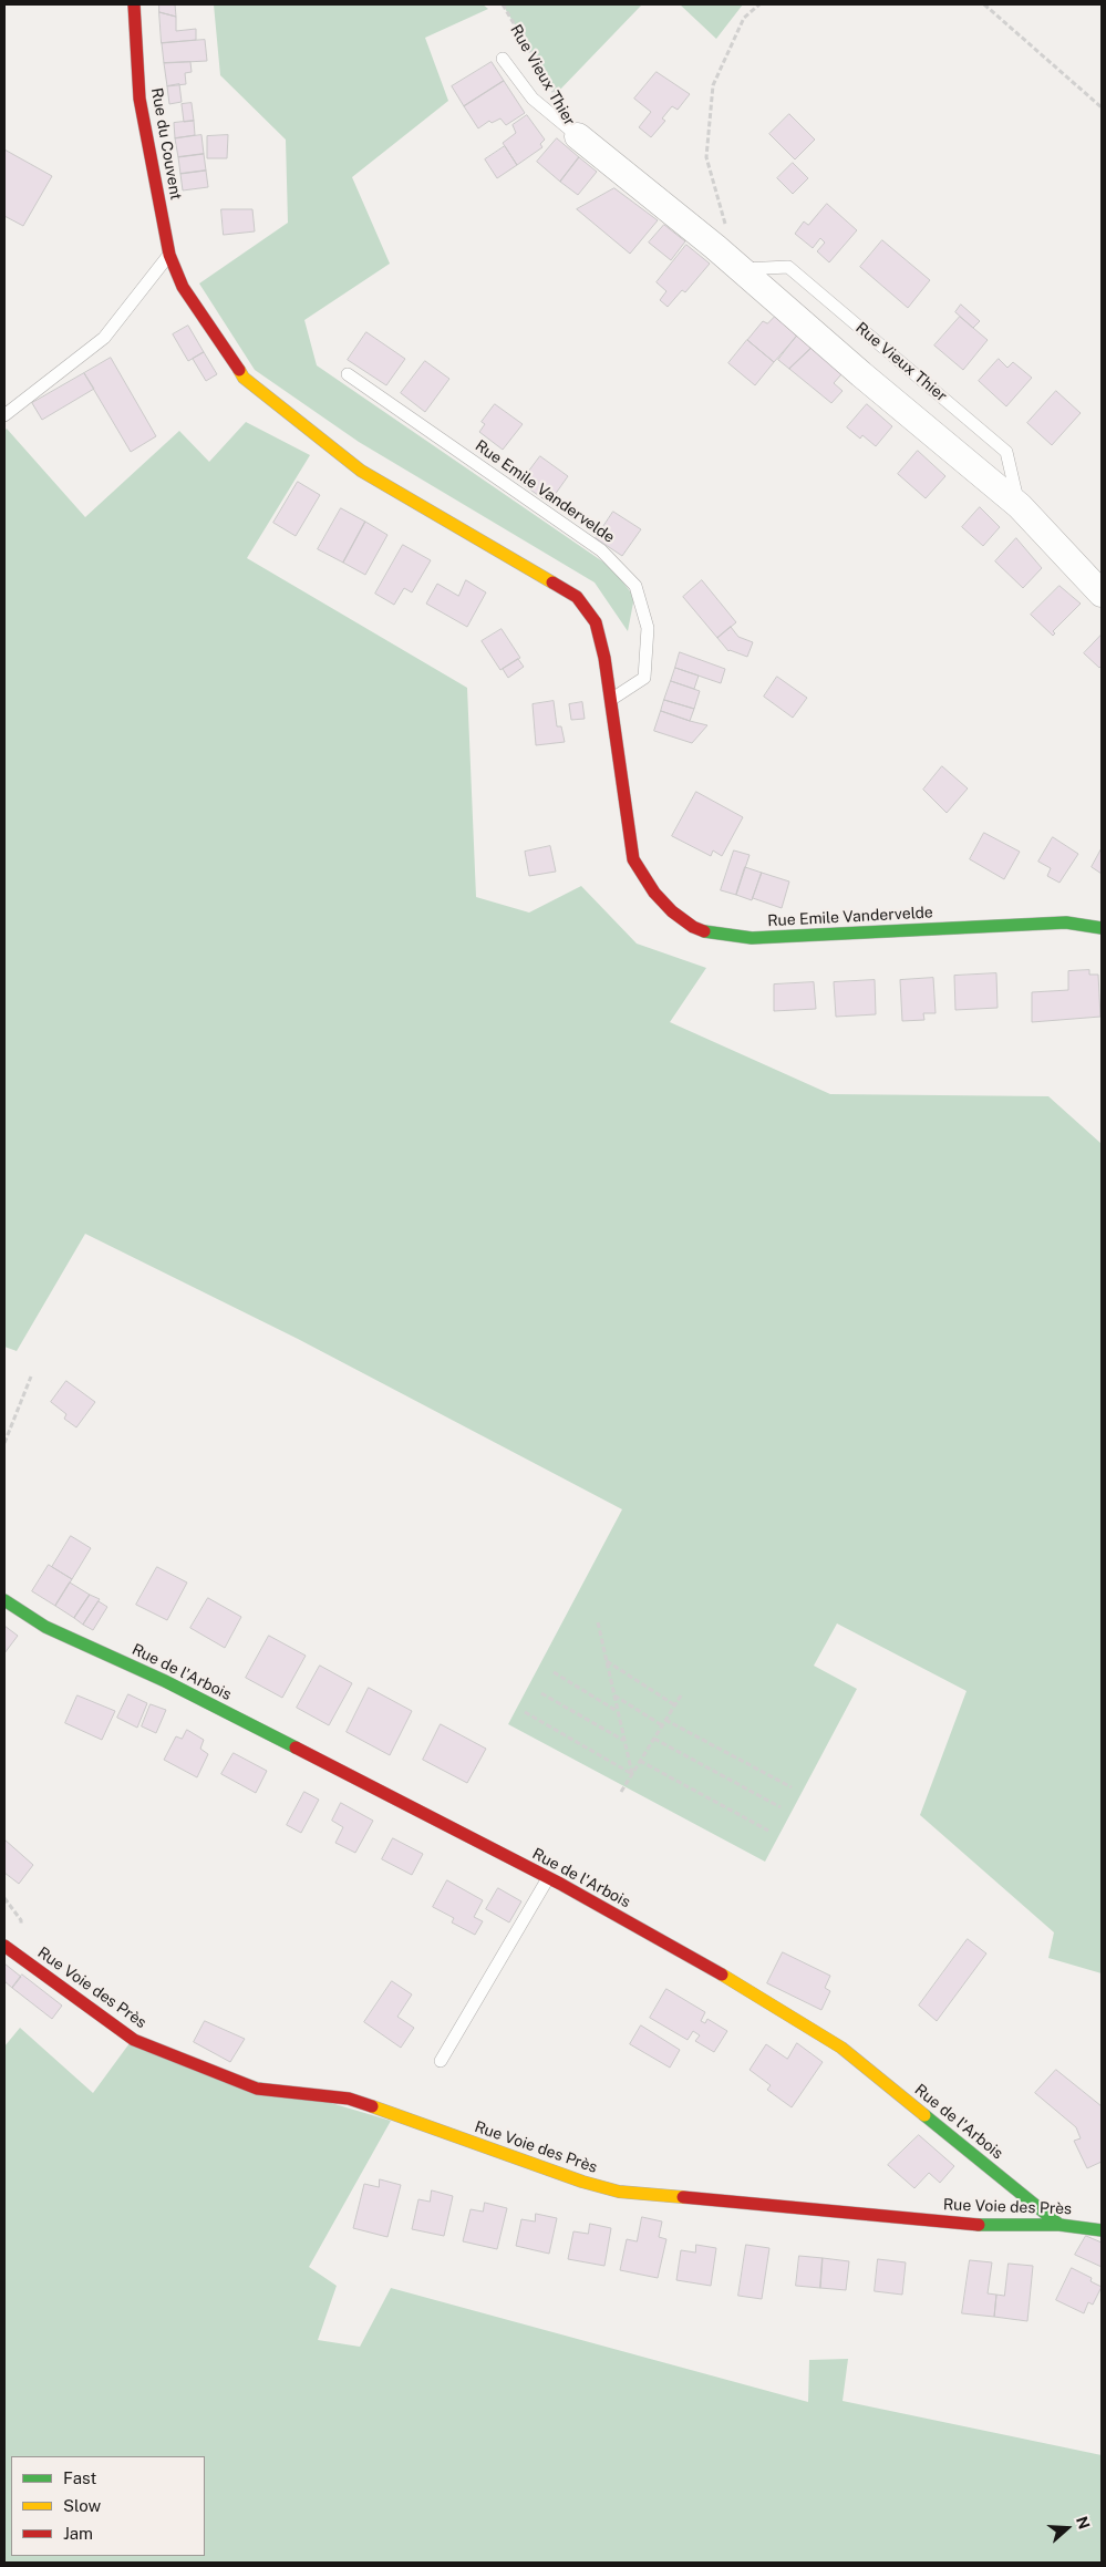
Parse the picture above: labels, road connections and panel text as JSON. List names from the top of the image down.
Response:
{
  "streets": {
    "street": [
      "Rue Vieux Thier",
      "Rue du Couvent",
      "Rue Emile Vandervelde",
      "Rue de l'Arbois",
      "Rue Voie des Près"
    ]
  },
  "crossings": [
    ["Rue du Couvent", "Rue Emile Vandervelde"],
    ["Rue de l'Arbois", "Rue Voie des Près"]
  ],
  "legend": ["Fast", "Slow", "Jam"],
  "north": "right"
}
